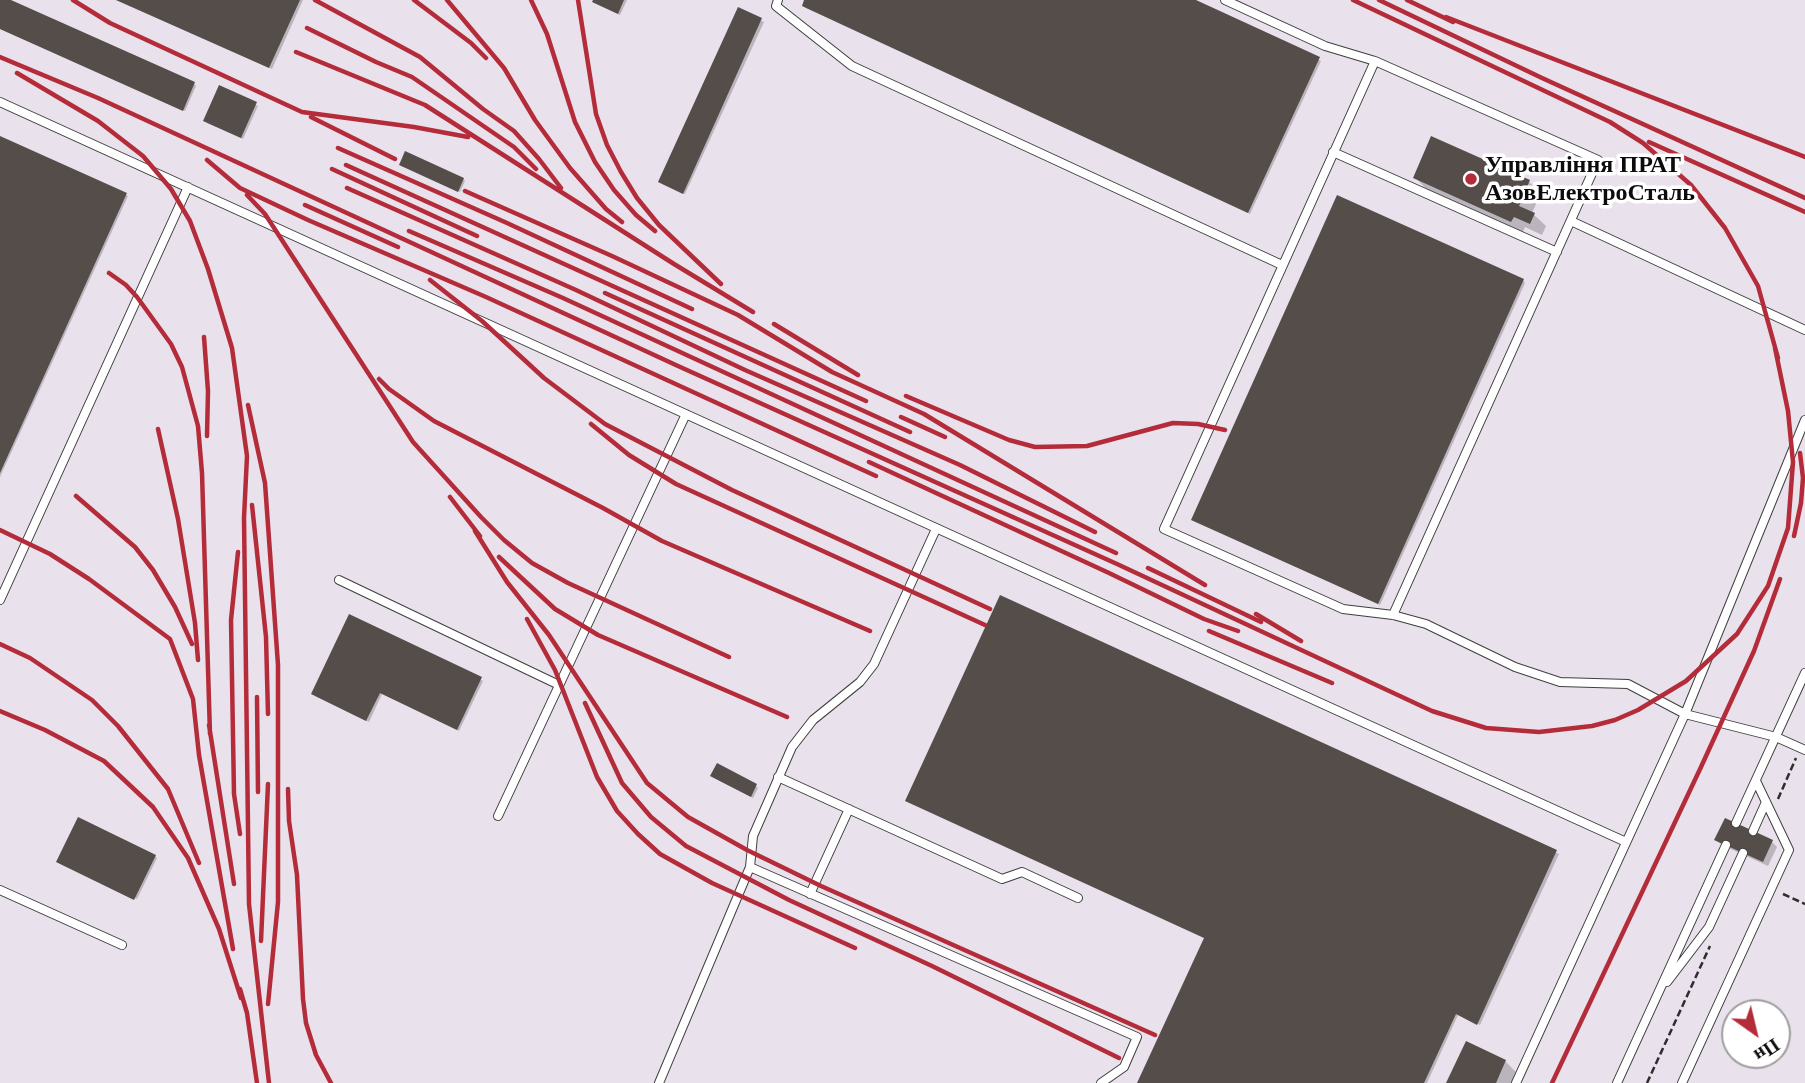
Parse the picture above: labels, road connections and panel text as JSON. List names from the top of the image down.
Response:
{
  "places": ["Управління ПРАТ АзовЕлектроСталь"],
  "north": "bottom right"
}
